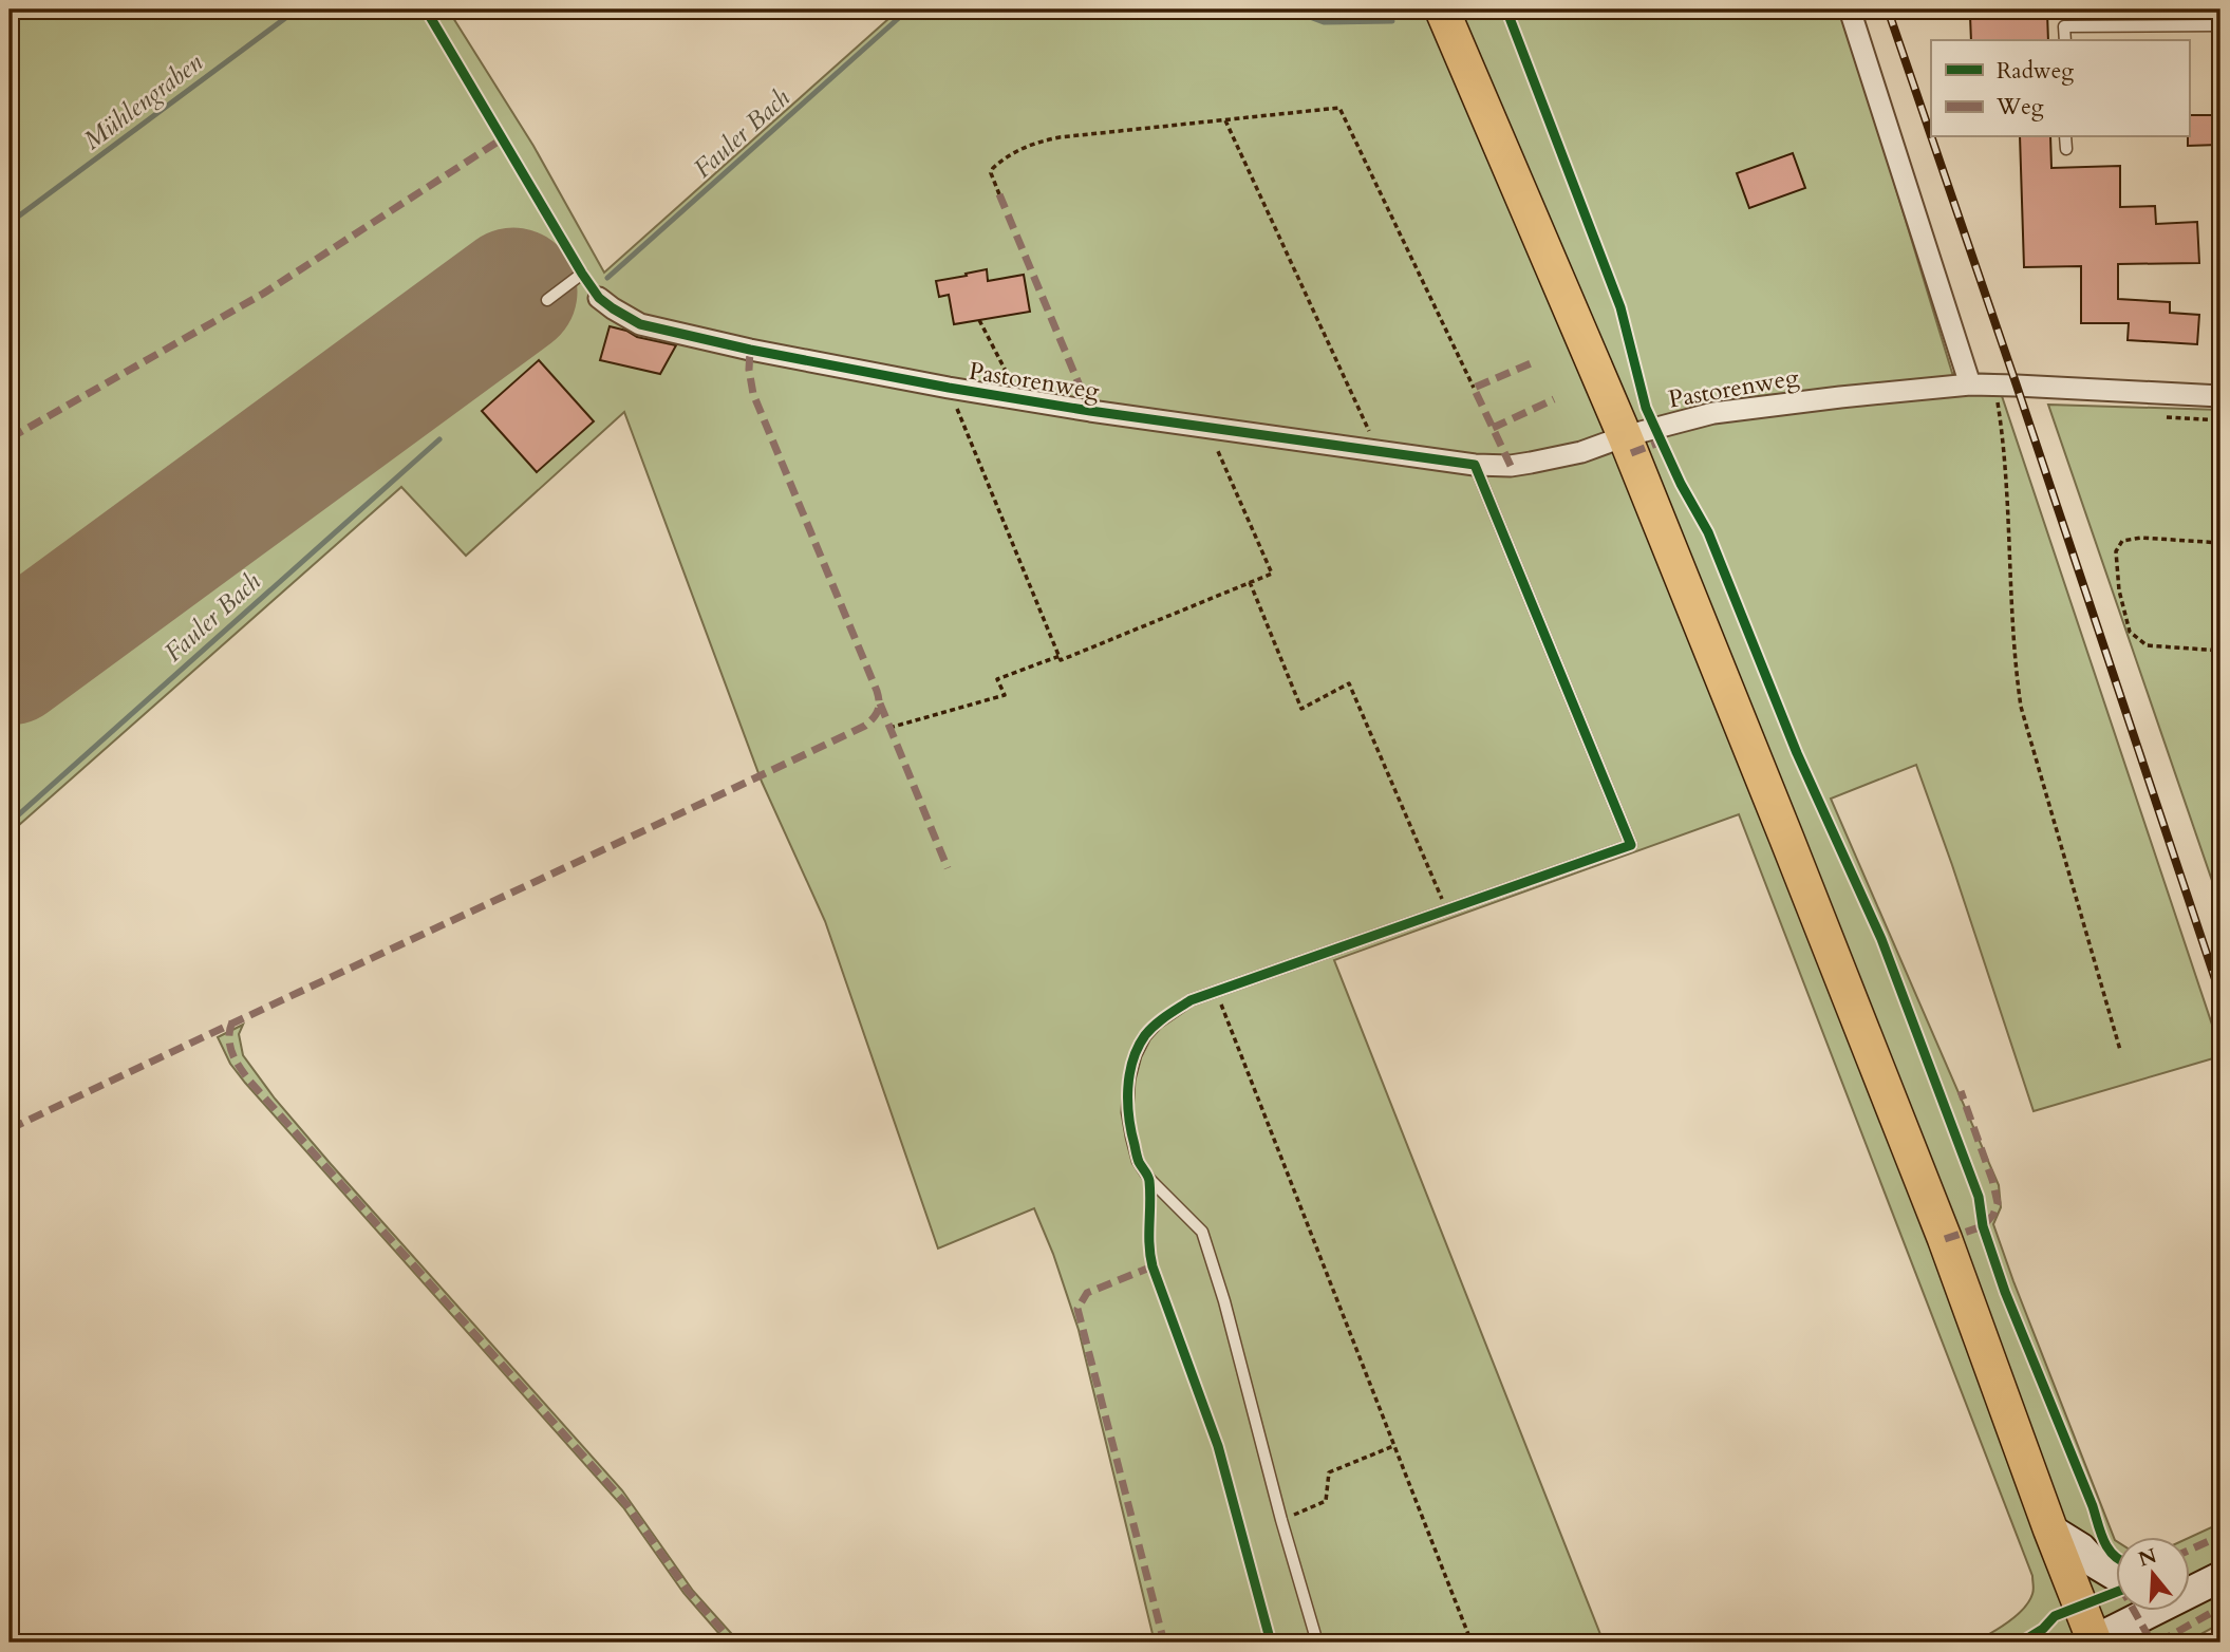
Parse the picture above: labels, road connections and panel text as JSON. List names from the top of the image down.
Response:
{
  "streets": {
    "street": ["Pastorenweg"]
  },
  "water": ["Mühlengraben", "Fauler Bach"],
  "legend": ["Radweg", "Weg"],
  "north": "top"
}
